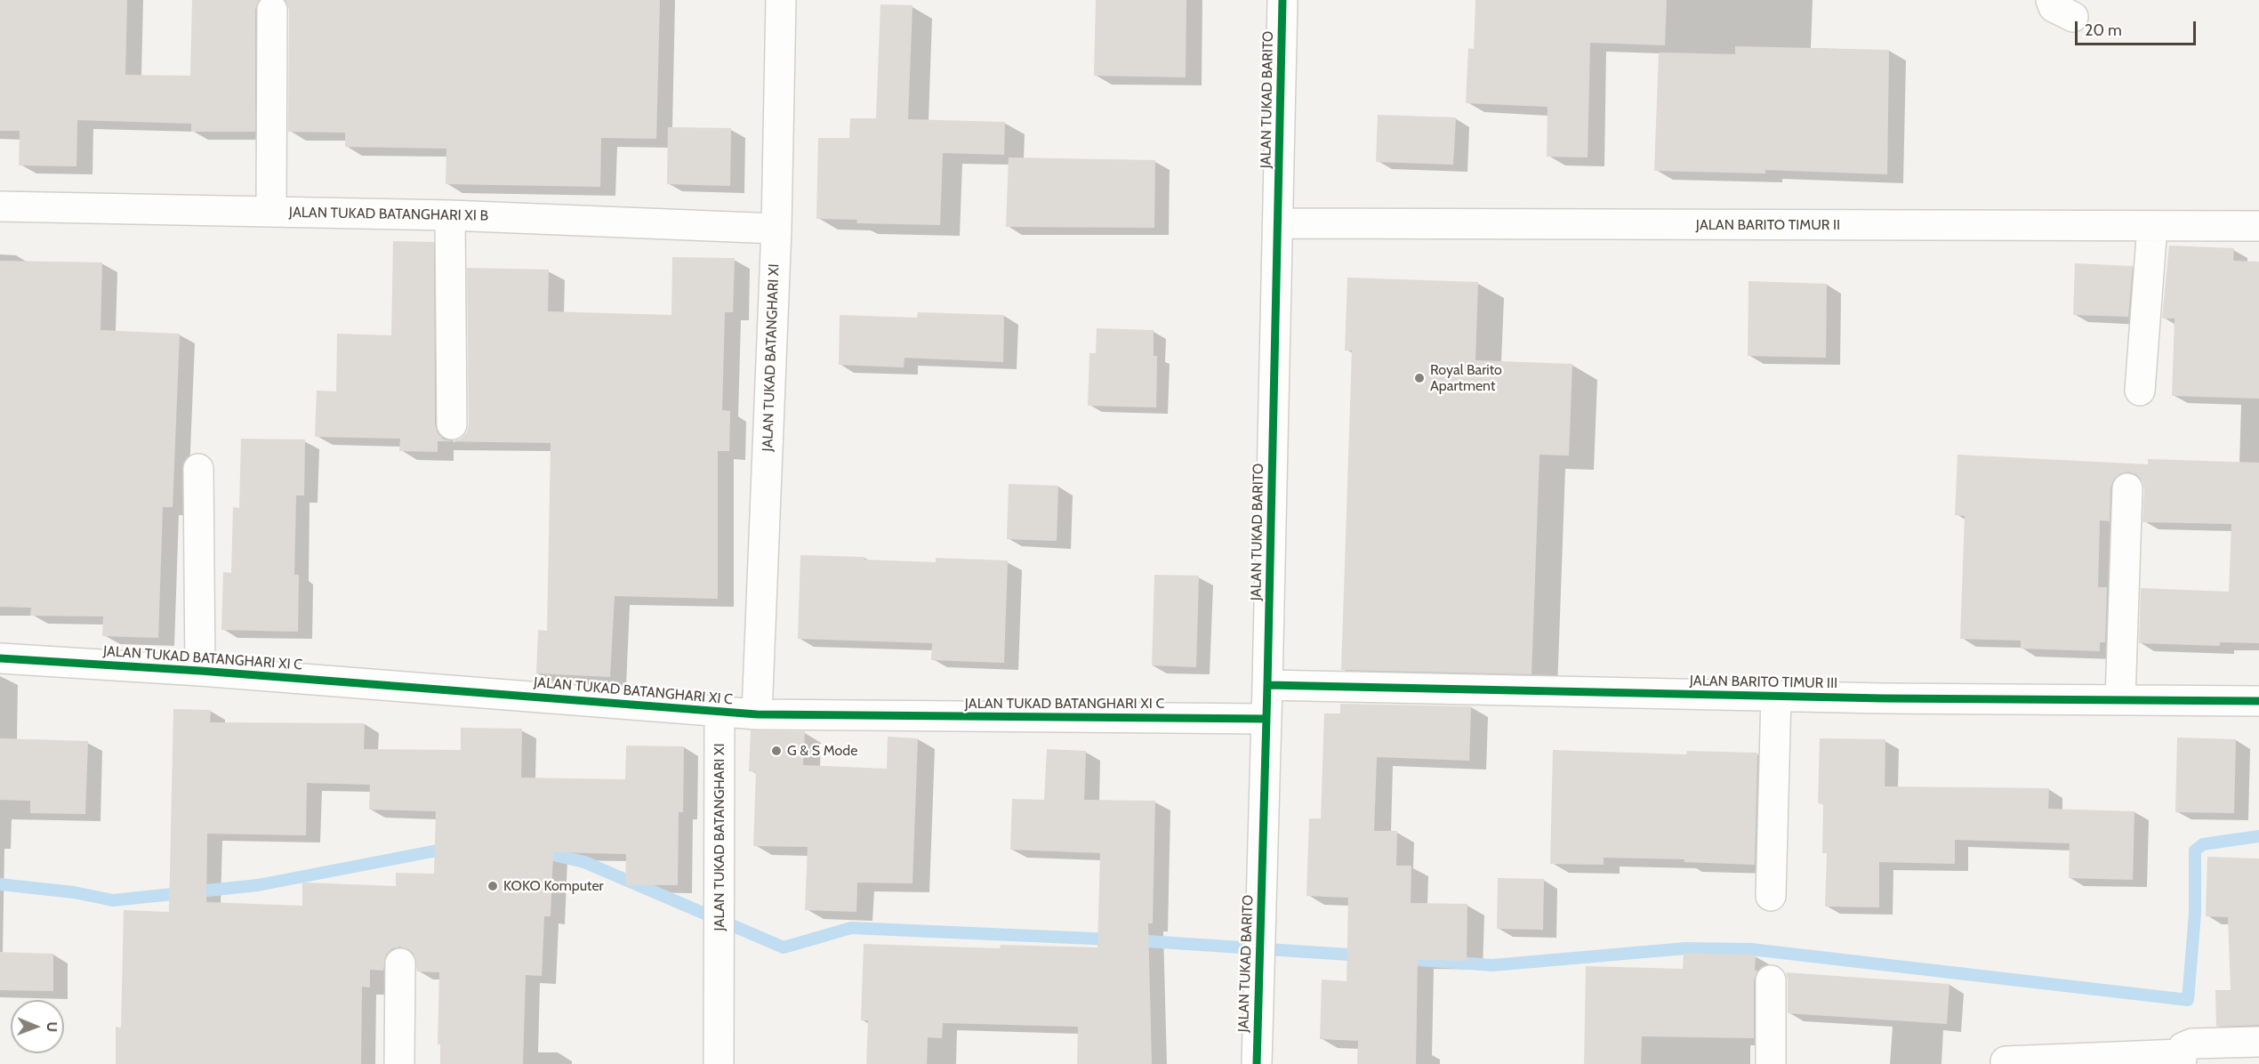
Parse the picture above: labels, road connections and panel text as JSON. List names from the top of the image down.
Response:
{
  "streets": {
    "street": [
      "JALAN TUKAD BARITO",
      "JALAN TUKAD BATANGHARI XI B",
      "JALAN BARITO TIMUR II",
      "JALAN TUKAD BATANGHARI XI",
      "JALAN TUKAD BATANGHARI XI C",
      "JALAN BARITO TIMUR III"
    ]
  },
  "crossings": [
    ["JALAN TUKAD BARITO", "JALAN BARITO TIMUR II"],
    ["JALAN TUKAD BARITO", "JALAN TUKAD BATANGHARI XI C"],
    ["JALAN TUKAD BARITO", "JALAN BARITO TIMUR III"],
    ["JALAN TUKAD BATANGHARI XI B", "JALAN TUKAD BATANGHARI XI"],
    ["JALAN TUKAD BATANGHARI XI", "JALAN TUKAD BATANGHARI XI C"]
  ],
  "places": ["Royal Barito Apartment", "G & S Mode", "KOKO Komputer"],
  "scale_bar": "20 m",
  "north": "right"
}
